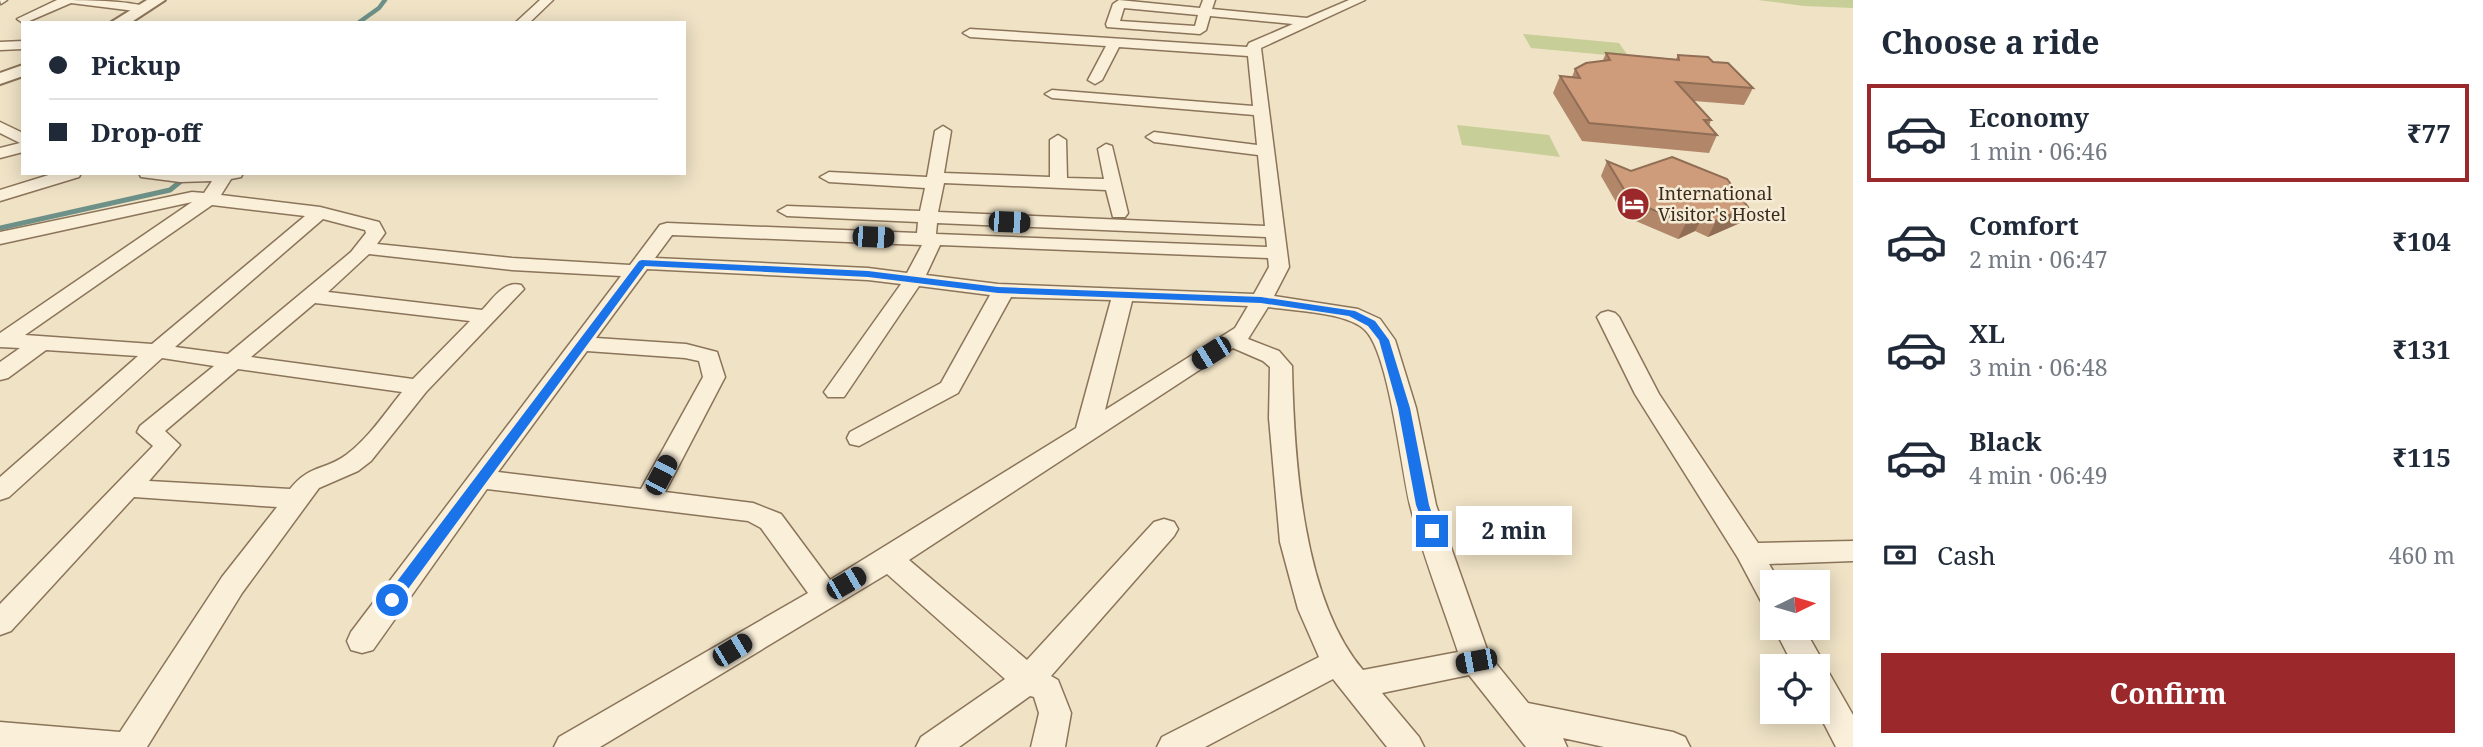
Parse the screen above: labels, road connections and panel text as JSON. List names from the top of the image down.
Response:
{
  "places": {
    "hotel": ["International Visitor's Hostel"]
  },
  "north": "right",
  "page": {
    "heading": "Choose a ride",
    "banner": ["Pickup", "Drop-off"],
    "list": [
      {
        "name": "Economy",
        "note": "1 min · 06:46",
        "value": "₹77"
      },
      {
        "name": "Comfort",
        "note": "2 min · 06:47",
        "value": "₹104"
      },
      {
        "name": "XL",
        "note": "3 min · 06:48",
        "value": "₹131"
      },
      {
        "name": "Black",
        "note": "4 min · 06:49",
        "value": "₹115"
      }
    ],
    "bubble": "2 min",
    "pay": ["Cash", "460 m"],
    "buttons": "Confirm"
  }
}
